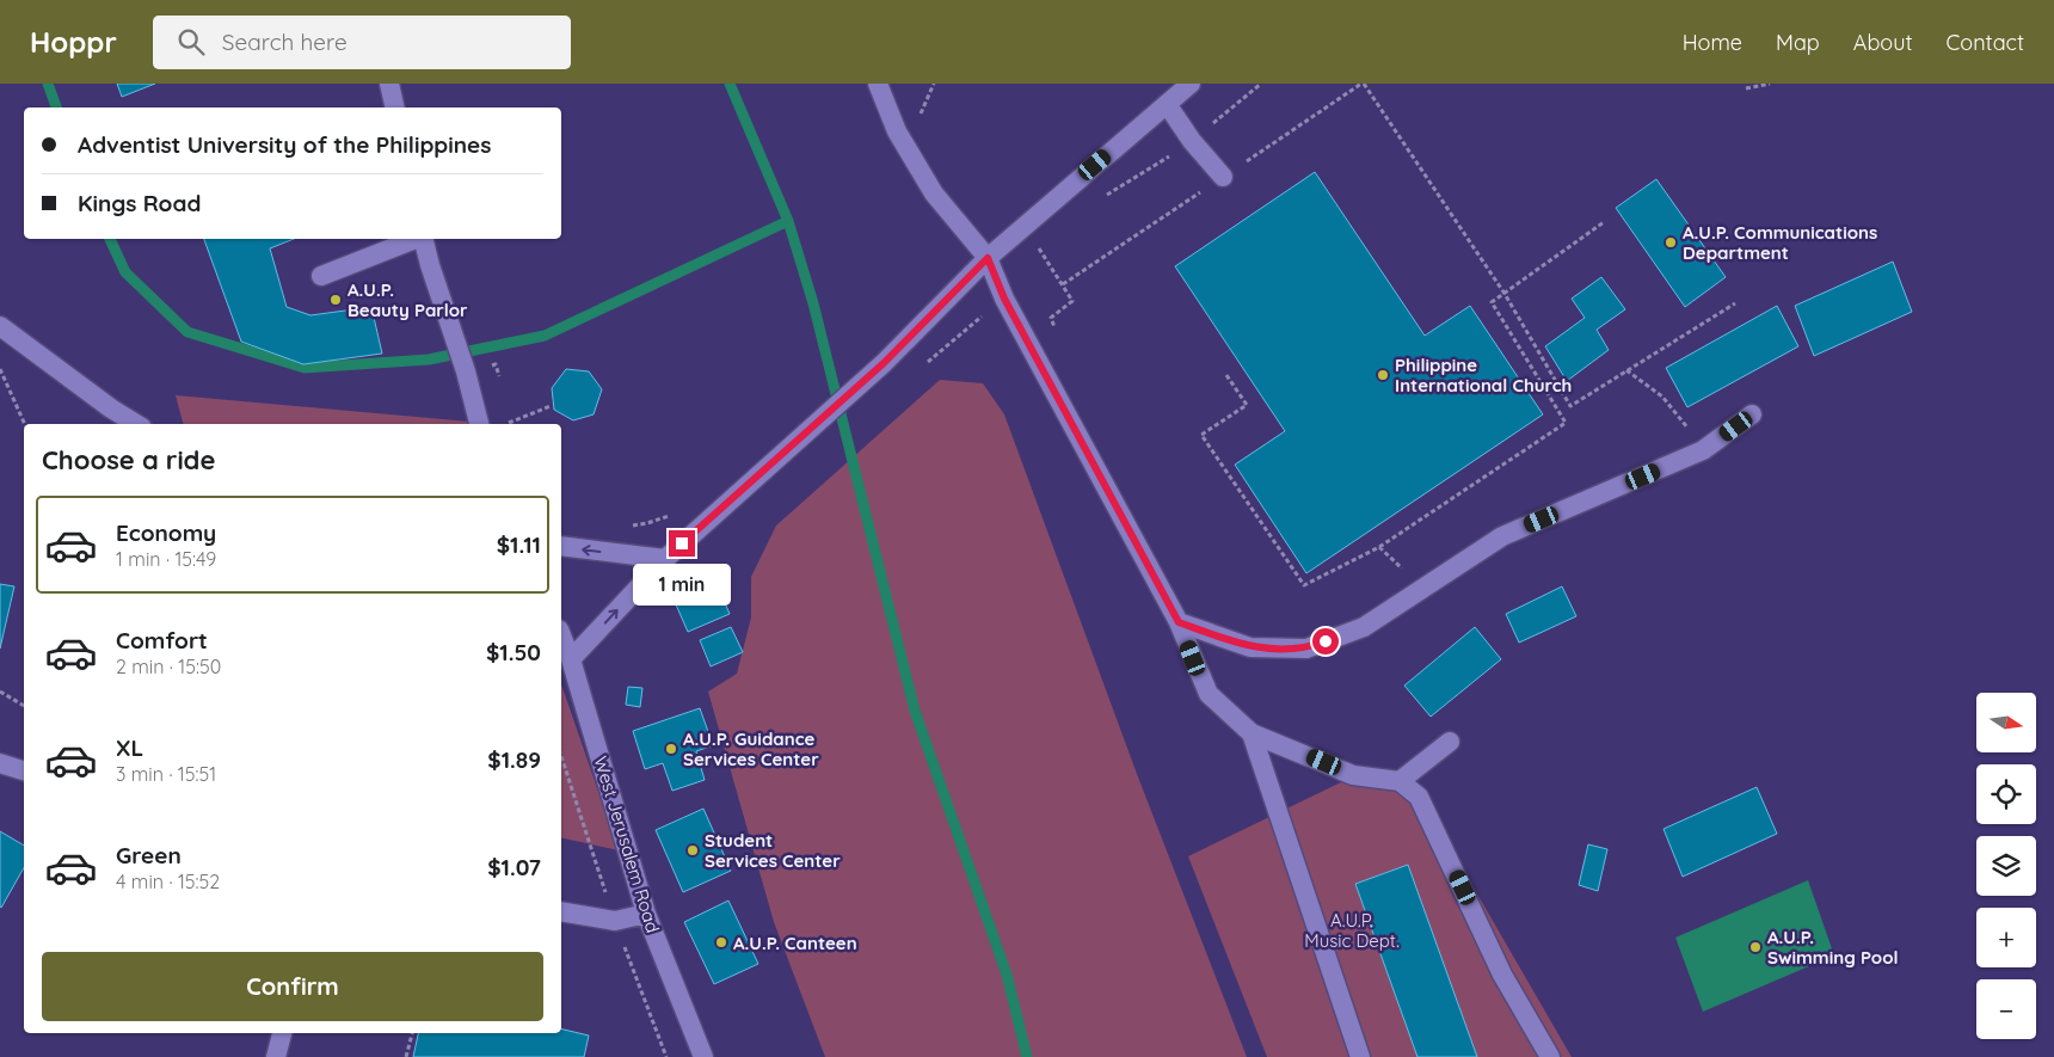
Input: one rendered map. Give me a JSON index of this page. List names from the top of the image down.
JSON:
{
  "streets": {
    "lane": ["West Jerusalem Road"]
  },
  "parks": ["A.U.P. Music Dept."],
  "places": [
    "A.U.P. Communications Department",
    "A.U.P. Beauty Parlor",
    "Philippine International Church",
    "A.U.P. Guidance Services Center",
    "Student Services Center",
    "A.U.P. Canteen",
    "A.U.P. Swimming Pool"
  ],
  "north": "right",
  "page": {
    "header": "Hoppr",
    "search": "Search here",
    "nav": [
      "Home",
      "Map",
      "About",
      "Contact"
    ],
    "banner": ["Adventist University of the Philippines", "Kings Road"],
    "heading": "Choose a ride",
    "list": [
      {
        "name": "Economy",
        "note": "1 min · 15:49",
        "value": "$1.11"
      },
      {
        "name": "Comfort",
        "note": "2 min · 15:50",
        "value": "$1.50"
      },
      {
        "name": "XL",
        "note": "3 min · 15:51",
        "value": "$1.89"
      },
      {
        "name": "Green",
        "note": "4 min · 15:52",
        "value": "$1.07"
      }
    ],
    "bubble": "1 min",
    "map_buttons": ["+", "−"],
    "buttons": "Confirm"
  }
}
